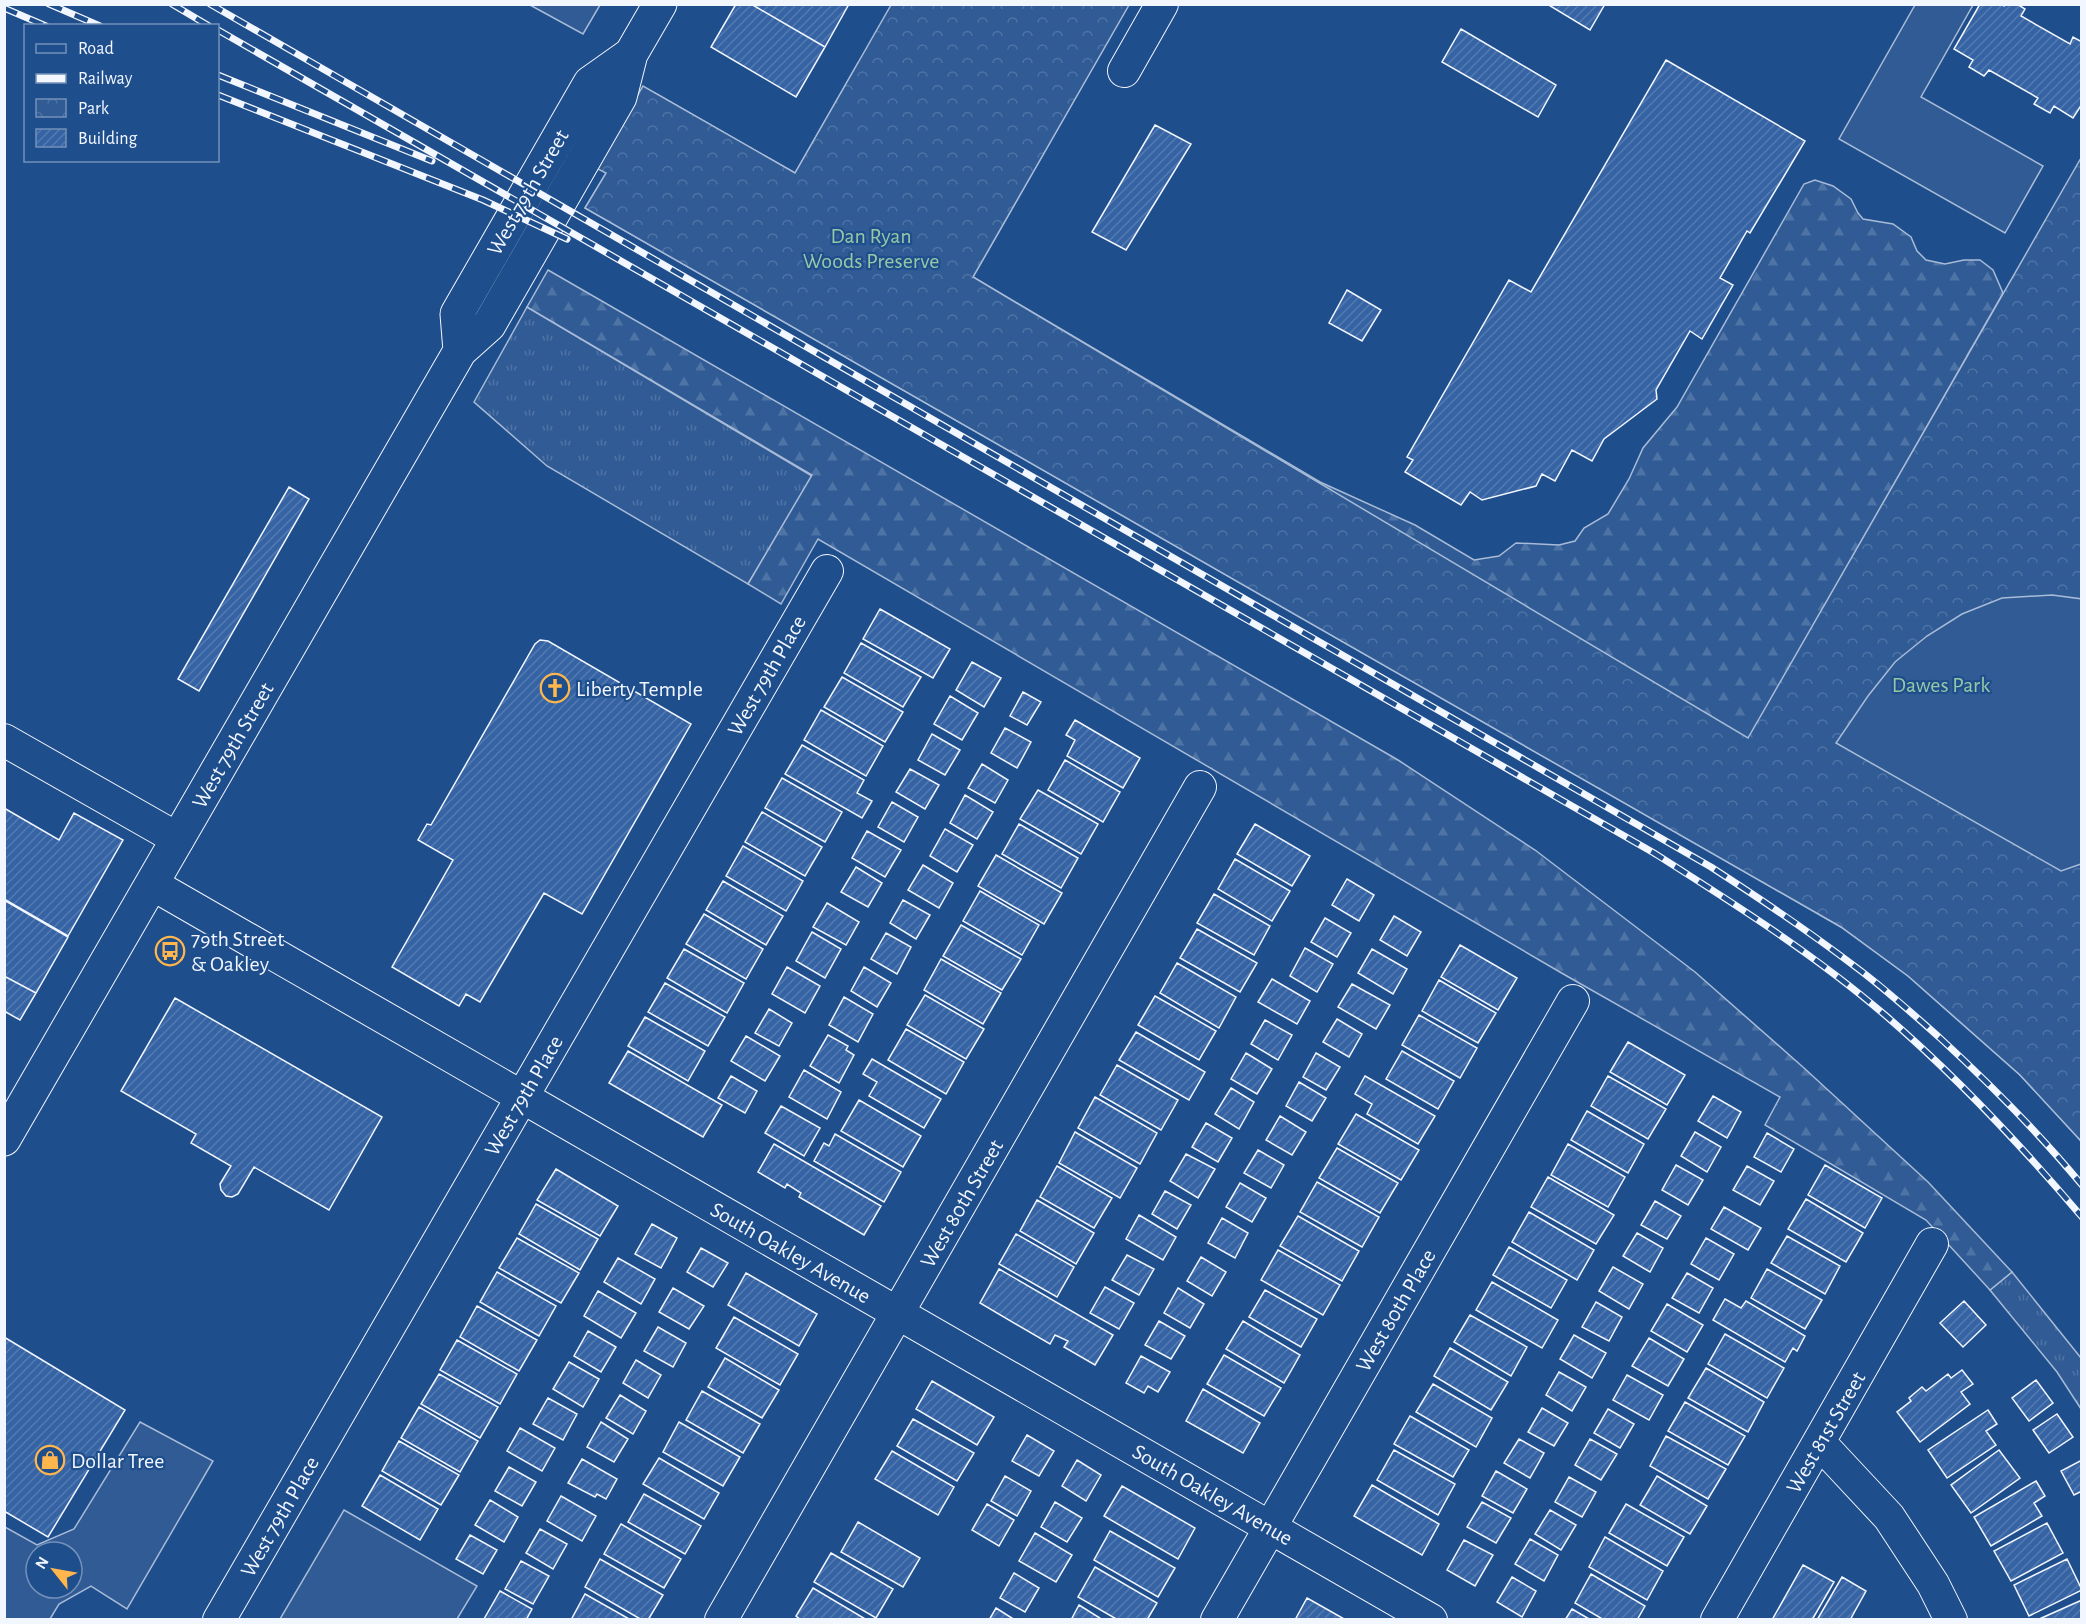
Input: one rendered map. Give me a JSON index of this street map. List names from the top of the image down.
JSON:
{
  "streets": {
    "main road": ["West 79th Street"],
    "street": [
      "West 79th Place",
      "West 80th Street",
      "South Oakley Avenue",
      "West 80th Place",
      "West 81st Street"
    ]
  },
  "crossings": [
    ["West 79th Street", "South Oakley Avenue"],
    ["West 79th Place", "South Oakley Avenue"],
    ["West 80th Street", "South Oakley Avenue"],
    ["South Oakley Avenue", "West 80th Place"]
  ],
  "parks": ["Dan Ryan Woods Preserve", "Dawes Park"],
  "places": {
    "church": ["Liberty Temple"],
    "bus stop": ["79th Street & Oakley"],
    "shop": ["Dollar Tree"]
  },
  "legend": [
    "Road",
    "Railway",
    "Park",
    "Building"
  ],
  "north": "top left"
}
